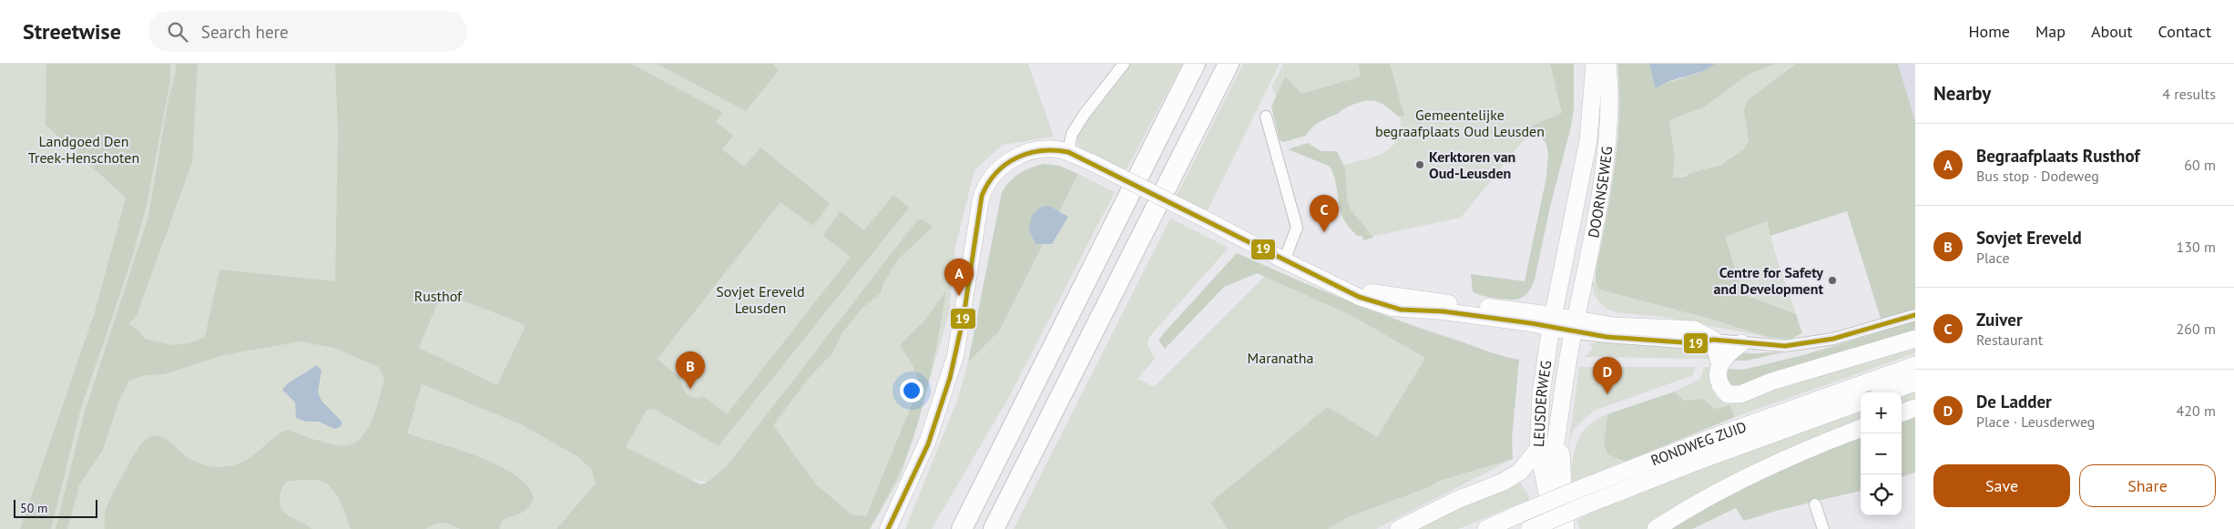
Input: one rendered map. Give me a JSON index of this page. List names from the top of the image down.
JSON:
{
  "streets": {
    "main road": ["DOORNSEWEG", "LEUSDERWEG", "RONDWEG ZUID"]
  },
  "crossings": [
    ["DOORNSEWEG", "LEUSDERWEG"]
  ],
  "parks": [
    "Gemeentelijke begraafplaats Oud Leusden",
    "Landgoed Den Treek-Henschoten",
    "Sovjet Ereveld Leusden",
    "Rusthof",
    "Maranatha"
  ],
  "places": ["Kerktoren van Oud-Leusden", "Centre for Safety and Development"],
  "lines": ["transit line 19"],
  "scale_bar": "50 m",
  "page": {
    "header": "Streetwise",
    "search": "Search here",
    "nav": [
      "Home",
      "Map",
      "About",
      "Contact"
    ],
    "heading": ["Nearby", "4 results"],
    "list": [
      {
        "mark": "A",
        "name": "Begraafplaats Rusthof",
        "note": "Bus stop · Dodeweg",
        "value": "60 m"
      },
      {
        "mark": "B",
        "name": "Sovjet Ereveld",
        "note": "Place",
        "value": "130 m"
      },
      {
        "mark": "C",
        "name": "Zuiver",
        "note": "Restaurant",
        "value": "260 m"
      },
      {
        "mark": "D",
        "name": "De Ladder",
        "note": "Place · Leusderweg",
        "value": "420 m"
      }
    ],
    "pins": [
      "C",
      "A",
      "B",
      "D"
    ],
    "map_buttons": ["+", "−"],
    "buttons": ["Save", "Share"],
    "scale": "50 m"
  }
}
